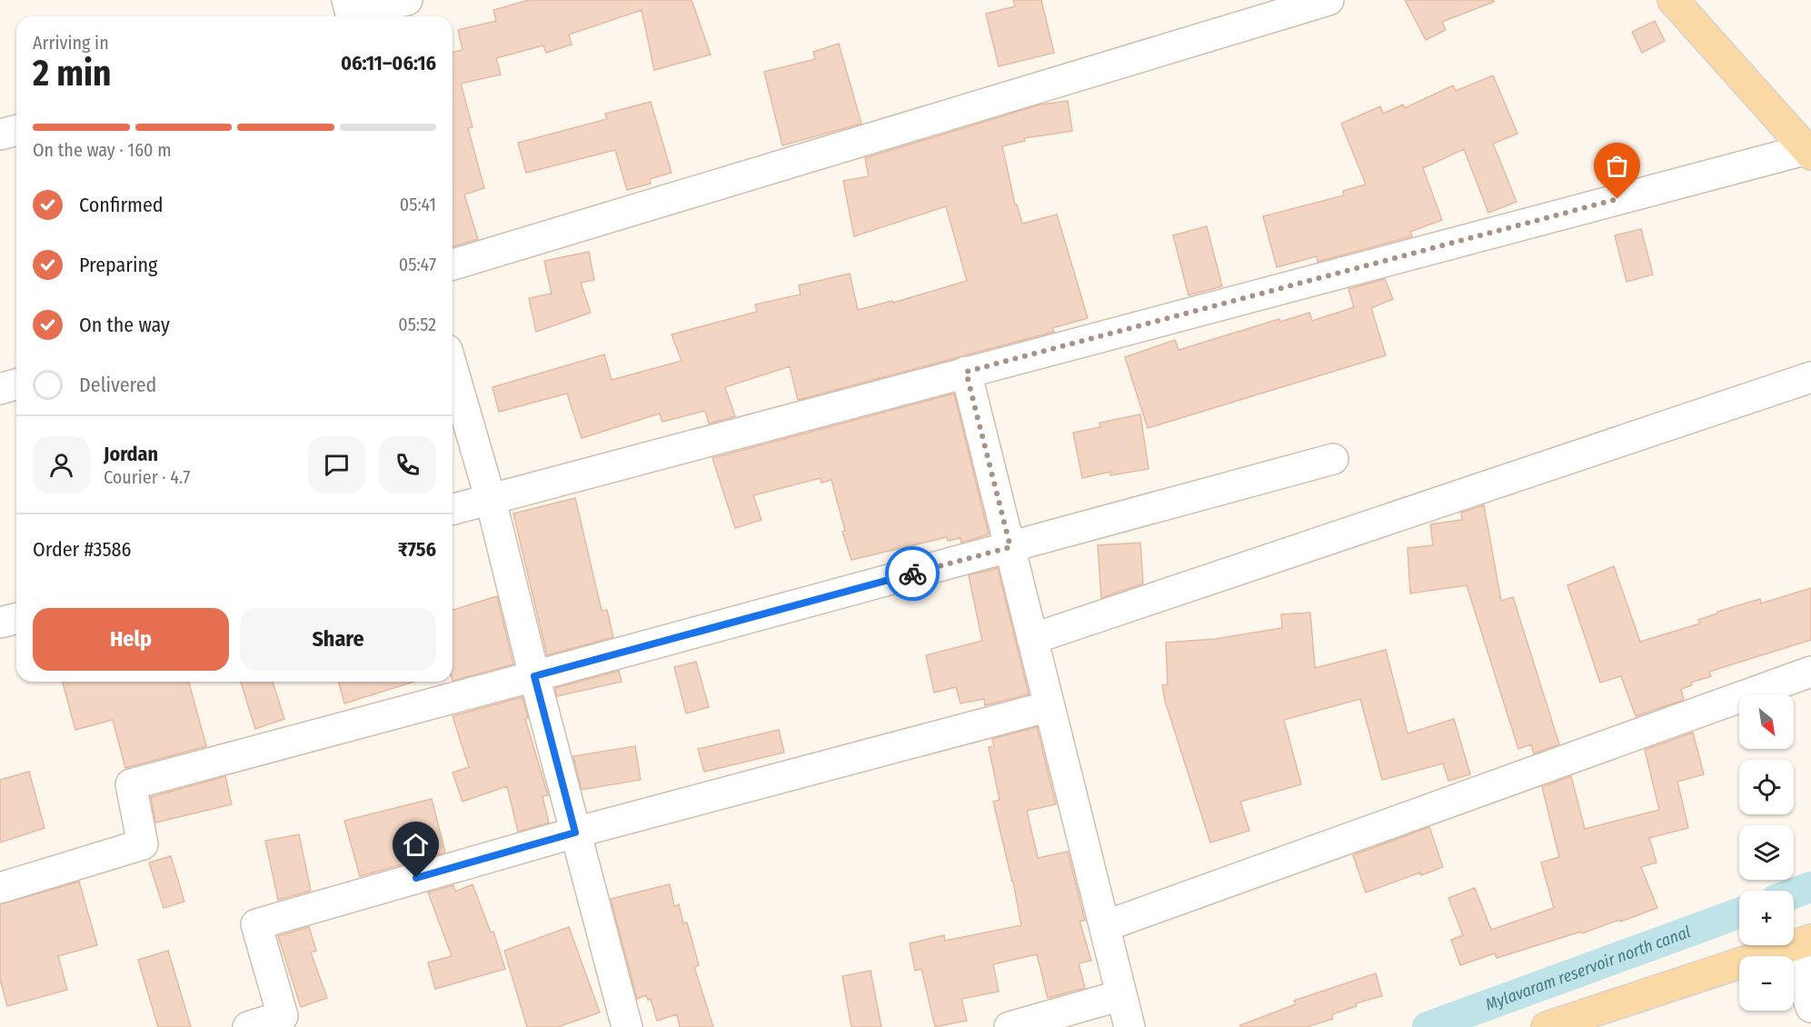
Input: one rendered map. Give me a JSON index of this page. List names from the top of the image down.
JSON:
{
  "water": ["Mylavaram reservoir north canal"],
  "north": "bottom right",
  "page": {
    "heading": ["2 min", "Arriving in", "06:11–06:16"],
    "panel": [
      "Jordan",
      "Courier · 4.7",
      "Order #3586",
      "₹756"
    ],
    "bar": "On the way · 160 m",
    "list": [
      ["Confirmed", "05:41"],
      ["Preparing", "05:47"],
      ["On the way", "05:52"],
      "Delivered"
    ],
    "buttons": ["Help", "Share"],
    "map_buttons": ["+", "−"]
  }
}
